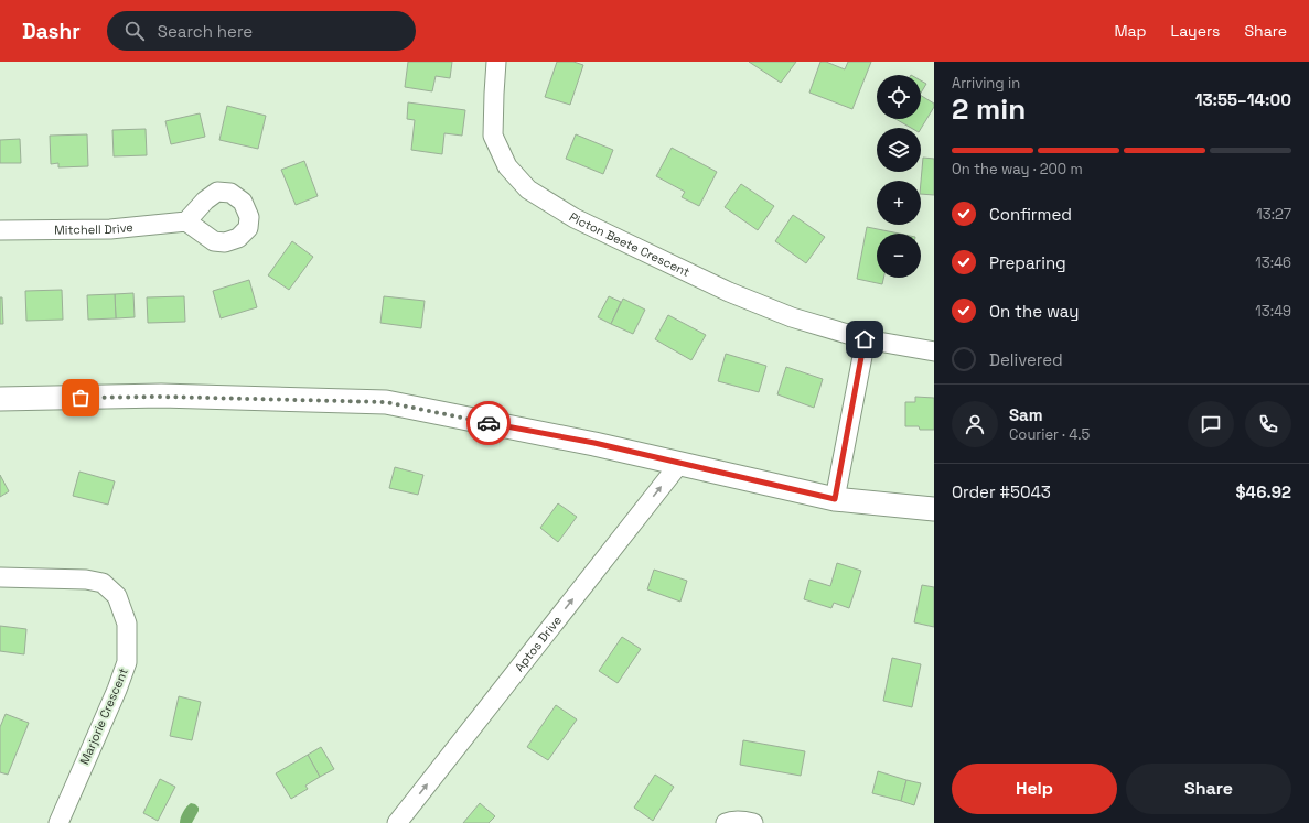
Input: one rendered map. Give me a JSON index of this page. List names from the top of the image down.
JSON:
{
  "streets": {
    "street": [
      "Mitchell Drive",
      "Picton Beete Crescent",
      "Aptos Drive",
      "Marjorie Crescent"
    ]
  },
  "one_way": ["Aptos Drive"],
  "page": {
    "header": "Dashr",
    "search": "Search here",
    "nav": ["Map", "Layers", "Share"],
    "heading": ["2 min", "Arriving in", "13:55–14:00"],
    "panel": [
      "Sam",
      "Courier · 4.5",
      "Order #5043",
      "$46.92"
    ],
    "map_buttons": ["+", "−"],
    "bar": "On the way · 200 m",
    "list": [
      ["Confirmed", "13:27"],
      ["Preparing", "13:46"],
      ["On the way", "13:49"],
      "Delivered"
    ],
    "buttons": ["Help", "Share"]
  }
}
